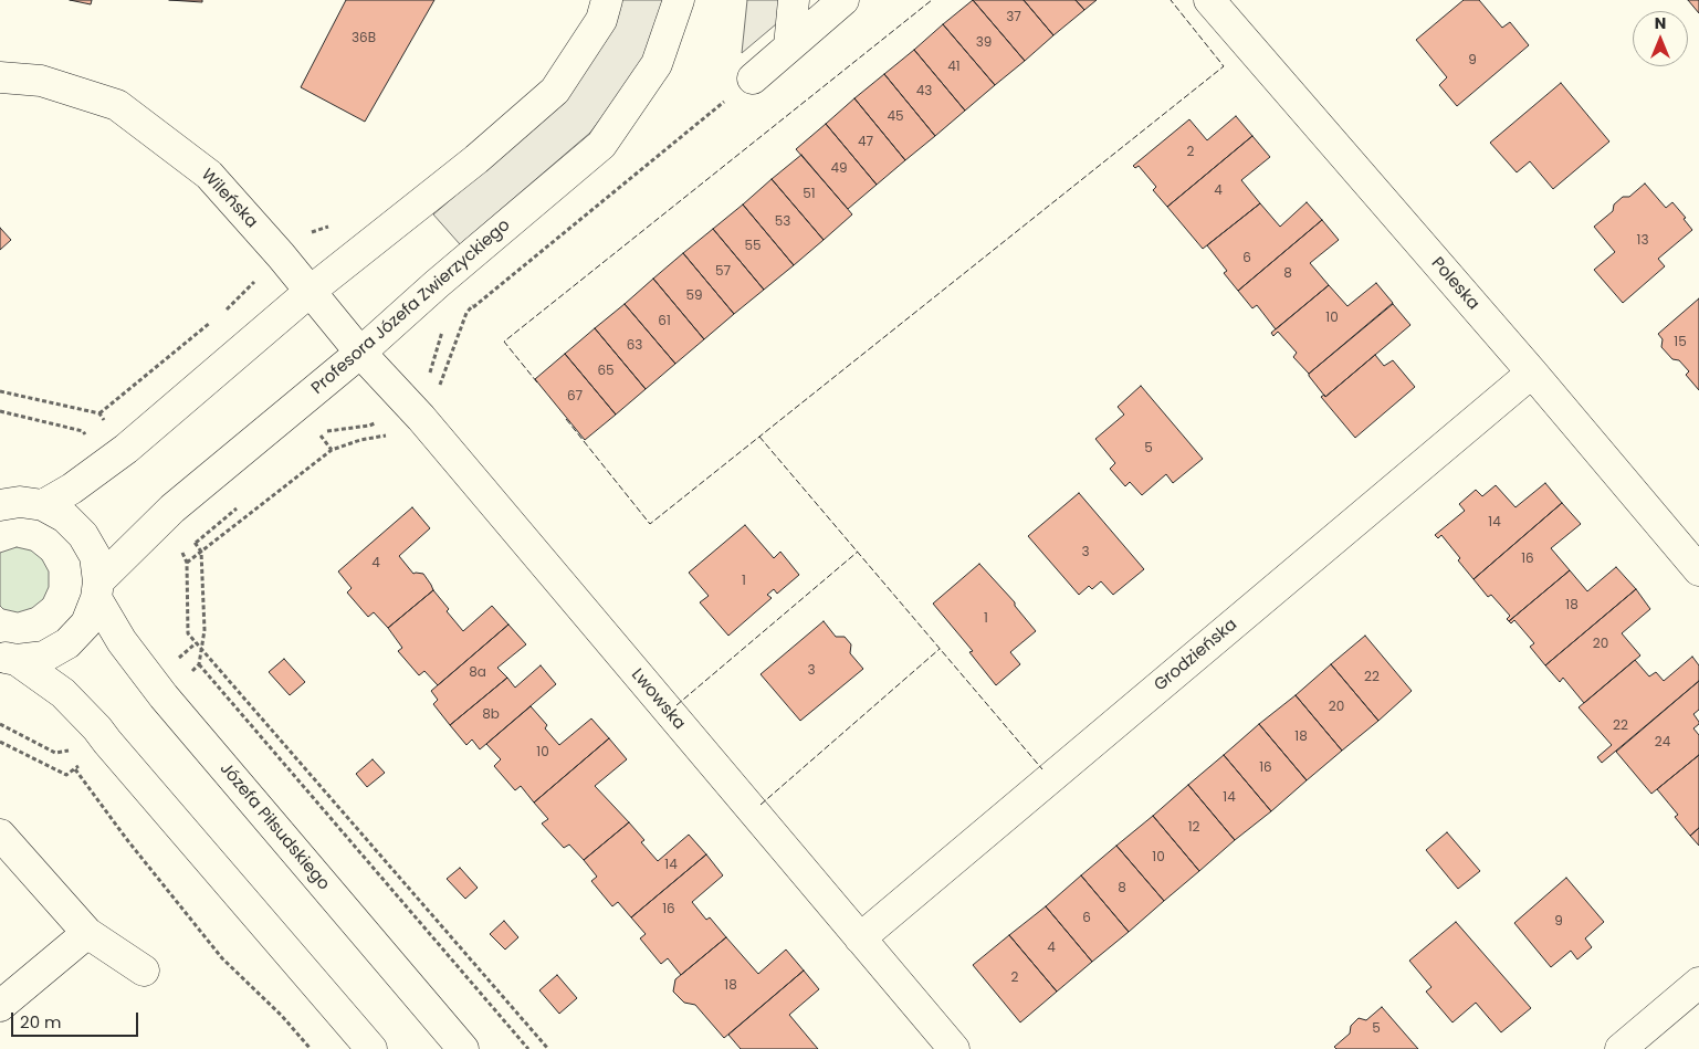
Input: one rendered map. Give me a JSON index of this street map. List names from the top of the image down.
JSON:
{
  "streets": {
    "street": [
      "Wileńska",
      "Poleska",
      "Profesora Józefa Zwierzyckiego",
      "Grodzieńska",
      "Lwowska",
      "Józefa Piłsudskiego"
    ]
  },
  "crossings": [
    ["Wileńska", "Profesora Józefa Zwierzyckiego"],
    ["Wileńska", "Lwowska"],
    ["Poleska", "Grodzieńska"],
    ["Profesora Józefa Zwierzyckiego", "Lwowska"],
    ["Profesora Józefa Zwierzyckiego", "Józefa Piłsudskiego"],
    ["Grodzieńska", "Lwowska"]
  ],
  "house_numbers": [
    "37",
    "36B",
    "39",
    "9",
    "41",
    "43",
    "45",
    "47",
    "2",
    "49",
    "4",
    "51",
    "53",
    "13",
    "55",
    "6",
    "57",
    "8",
    "59",
    "10",
    "61",
    "15",
    "63",
    "65",
    "67",
    "5",
    "14",
    "3",
    "16",
    "4",
    "1",
    "18",
    "1",
    "20",
    "3",
    "8a",
    "22",
    "20",
    "8b",
    "22",
    "18",
    "24",
    "10",
    "16",
    "14",
    "12",
    "10",
    "14",
    "8",
    "16",
    "6",
    "9",
    "4",
    "2",
    "18",
    "5"
  ],
  "scale_bar": "20 m",
  "north": "top"
}
